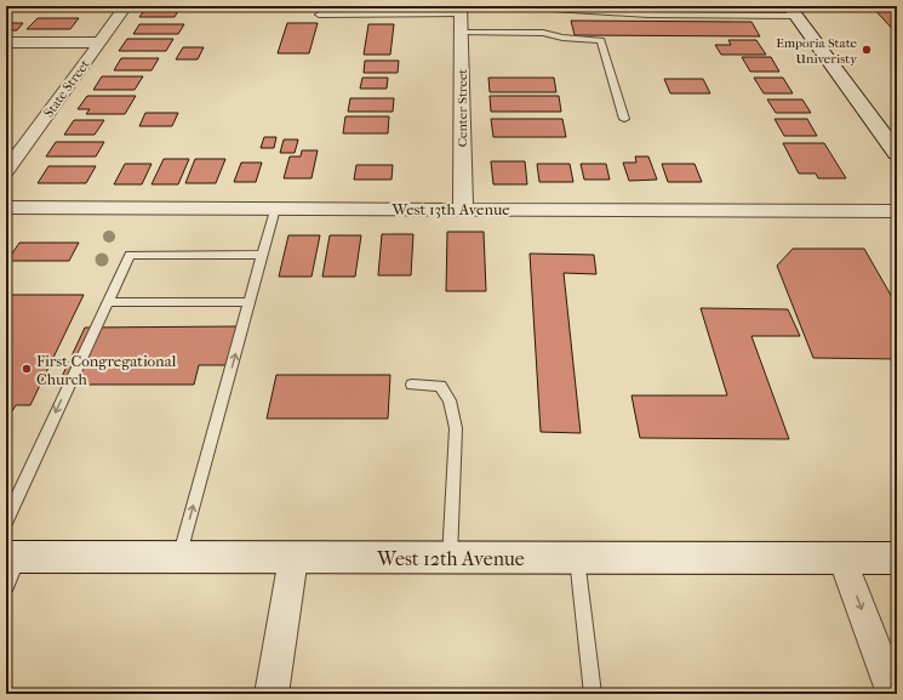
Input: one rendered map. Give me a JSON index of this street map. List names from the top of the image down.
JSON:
{
  "streets": {
    "main road": ["West 12th Avenue"],
    "street": ["State Street", "Center Street", "West 13th Avenue"]
  },
  "crossings": [
    ["Center Street", "West 13th Avenue"]
  ],
  "places": ["Emporia State Univeristy", "First Congregational Church"]
}
